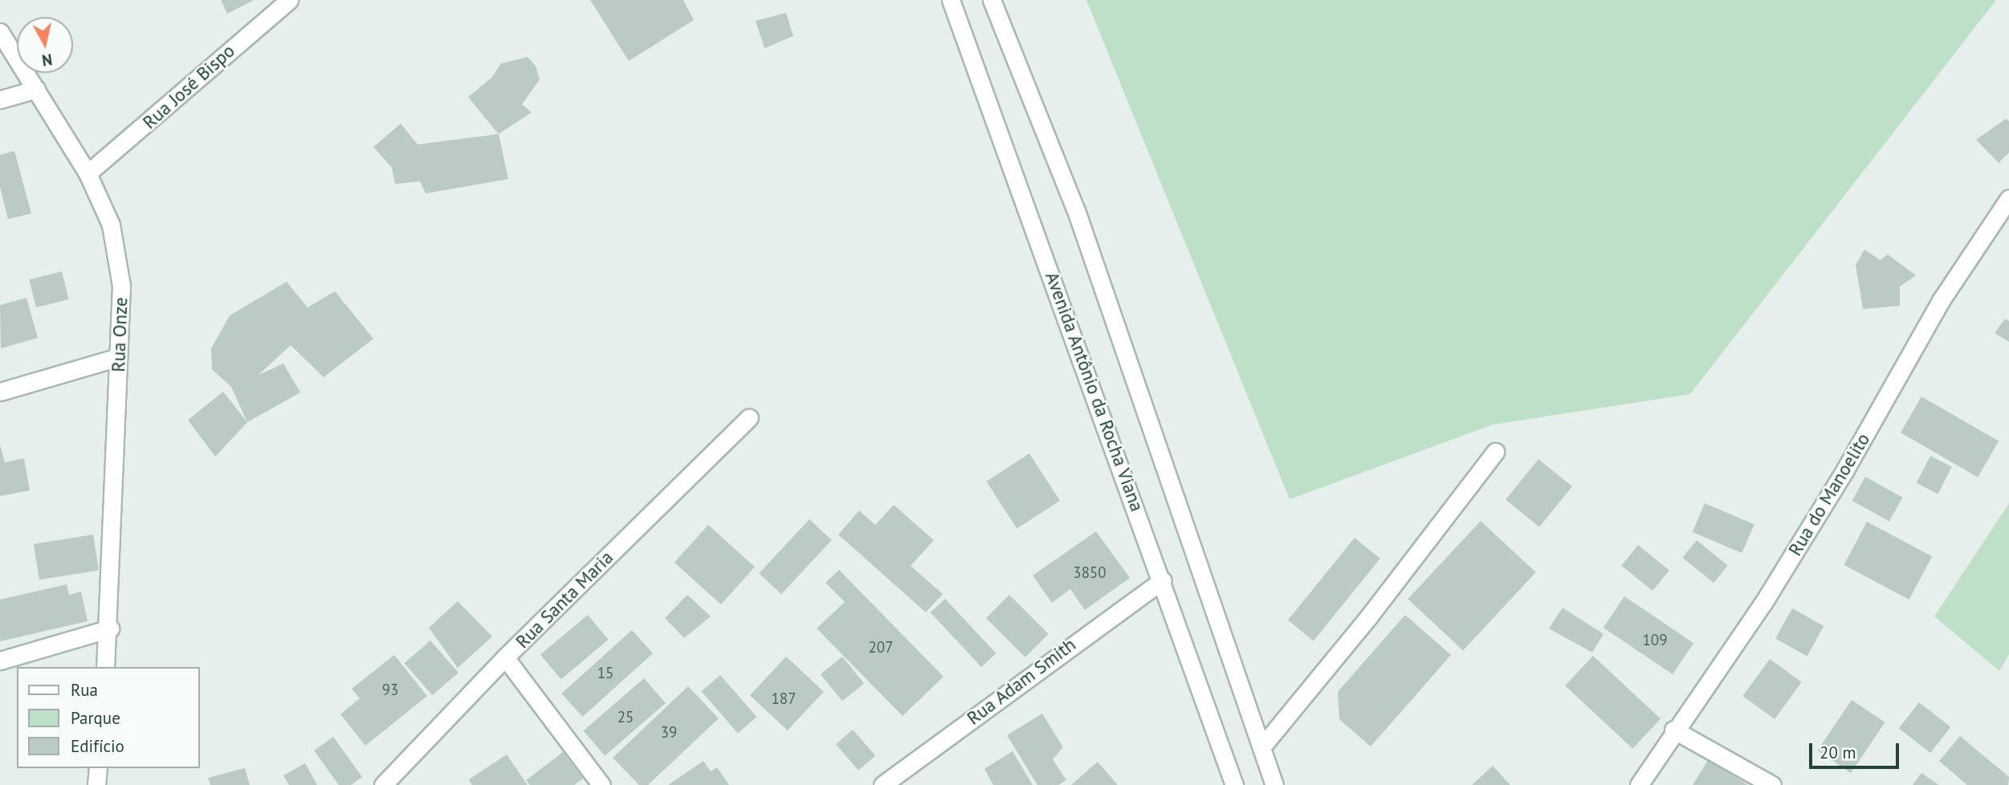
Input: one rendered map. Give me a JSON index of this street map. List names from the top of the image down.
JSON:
{
  "streets": {
    "street": [
      "Rua José Bispo",
      "Rua Onze",
      "Avenida Antônio da Rocha Viana",
      "Rua do Manoelito",
      "Rua Santa Maria",
      "Rua Adam Smith"
    ]
  },
  "crossings": [
    ["Rua José Bispo", "Rua Onze"],
    ["Avenida Antônio da Rocha Viana", "Rua Adam Smith"]
  ],
  "house_numbers": [
    "3850",
    "109",
    "207",
    "15",
    "93",
    "187",
    "25",
    "39"
  ],
  "legend": ["Rua", "Parque", "Edifício"],
  "scale_bar": "20 m",
  "north": "bottom"
}
